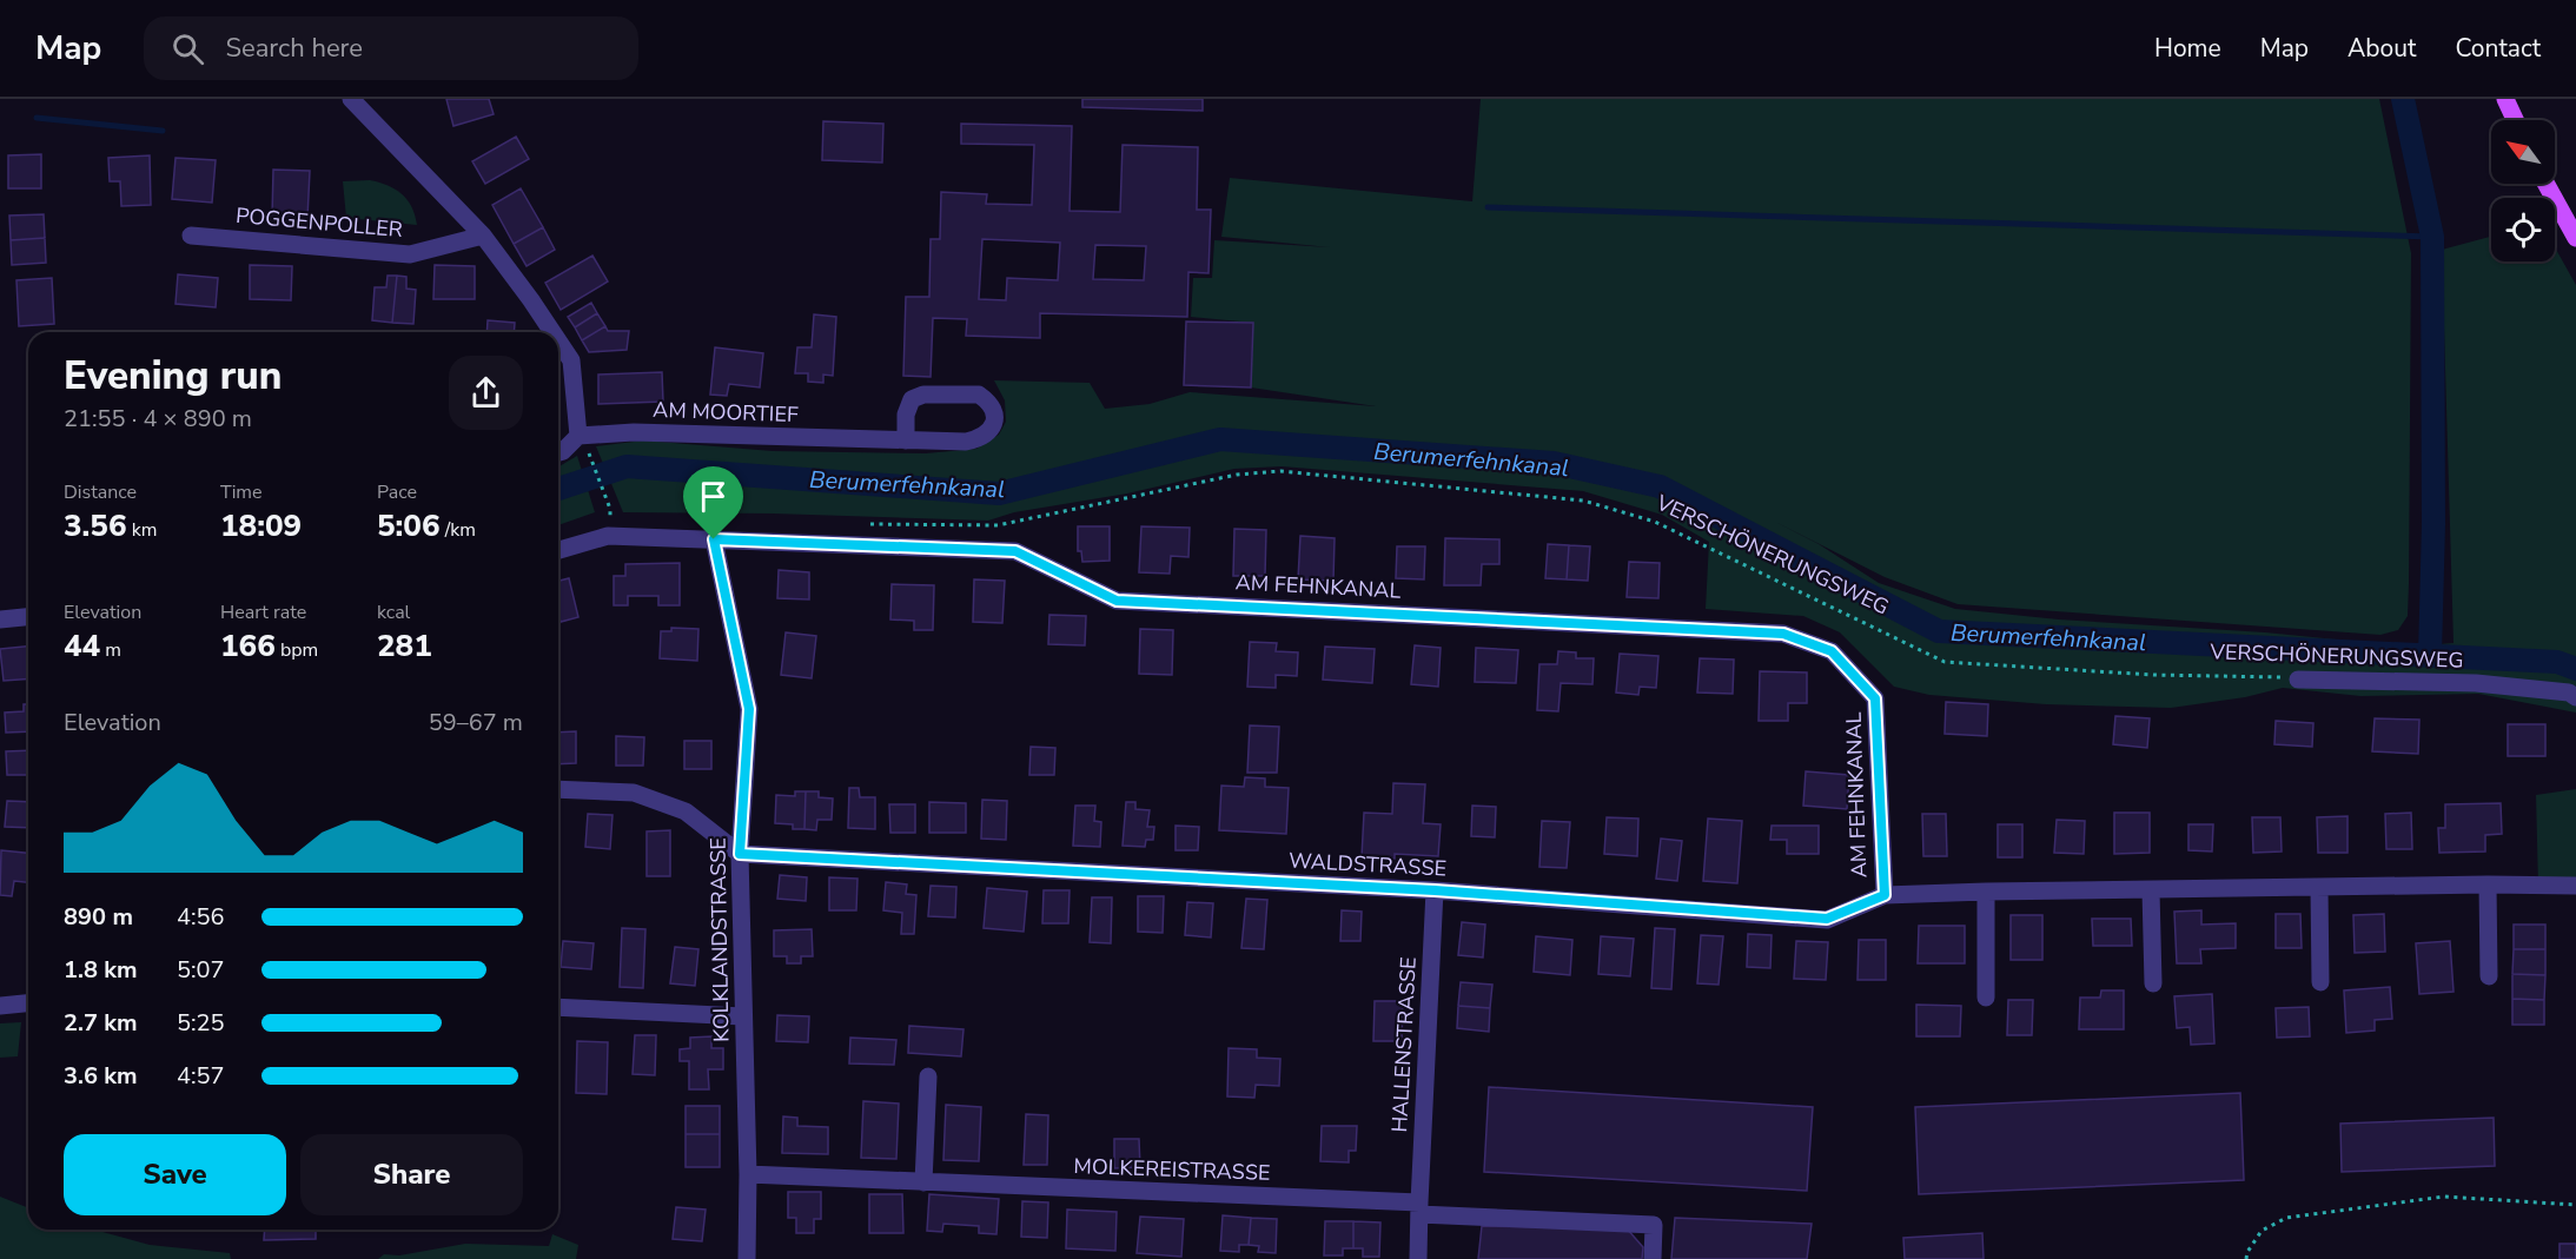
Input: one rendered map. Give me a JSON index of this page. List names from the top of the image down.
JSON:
{
  "streets": {
    "street": [
      "POGGENPOLLER",
      "AM MOORTIEF",
      "VERSCHÖNERUNGSWEG",
      "AM FEHNKANAL",
      "WALDSTRASSE",
      "KOLKLANDSTRASSE",
      "HALLENSTRASSE",
      "MOLKEREISTRASSE"
    ]
  },
  "crossings": [
    ["AM FEHNKANAL", "WALDSTRASSE"],
    ["AM FEHNKANAL", "KOLKLANDSTRASSE"],
    ["WALDSTRASSE", "KOLKLANDSTRASSE"],
    ["WALDSTRASSE", "HALLENSTRASSE"],
    ["KOLKLANDSTRASSE", "MOLKEREISTRASSE"],
    ["HALLENSTRASSE", "MOLKEREISTRASSE"]
  ],
  "water": ["Berumerfehnkanal"],
  "north": "top left",
  "page": {
    "header": "Map",
    "search": "Search here",
    "nav": [
      "Home",
      "Map",
      "About",
      "Contact"
    ],
    "heading": ["Evening run", "21:55 · 4 × 890 m"],
    "stats": [
      ["Distance", "3.56 km"],
      ["Time", "18:09"],
      ["Pace", "5:06 /km"],
      ["Elevation", "44 m"],
      ["Heart rate", "166 bpm"],
      ["kcal", "281"]
    ],
    "chart": ["Elevation", "59–67 m"],
    "list": [
      {
        "name": "890 m",
        "note": "4:56"
      },
      {
        "name": "1.8 km",
        "note": "5:07"
      },
      {
        "name": "2.7 km",
        "note": "5:25"
      },
      {
        "name": "3.6 km",
        "note": "4:57"
      }
    ],
    "buttons": ["Save", "Share"]
  }
}
